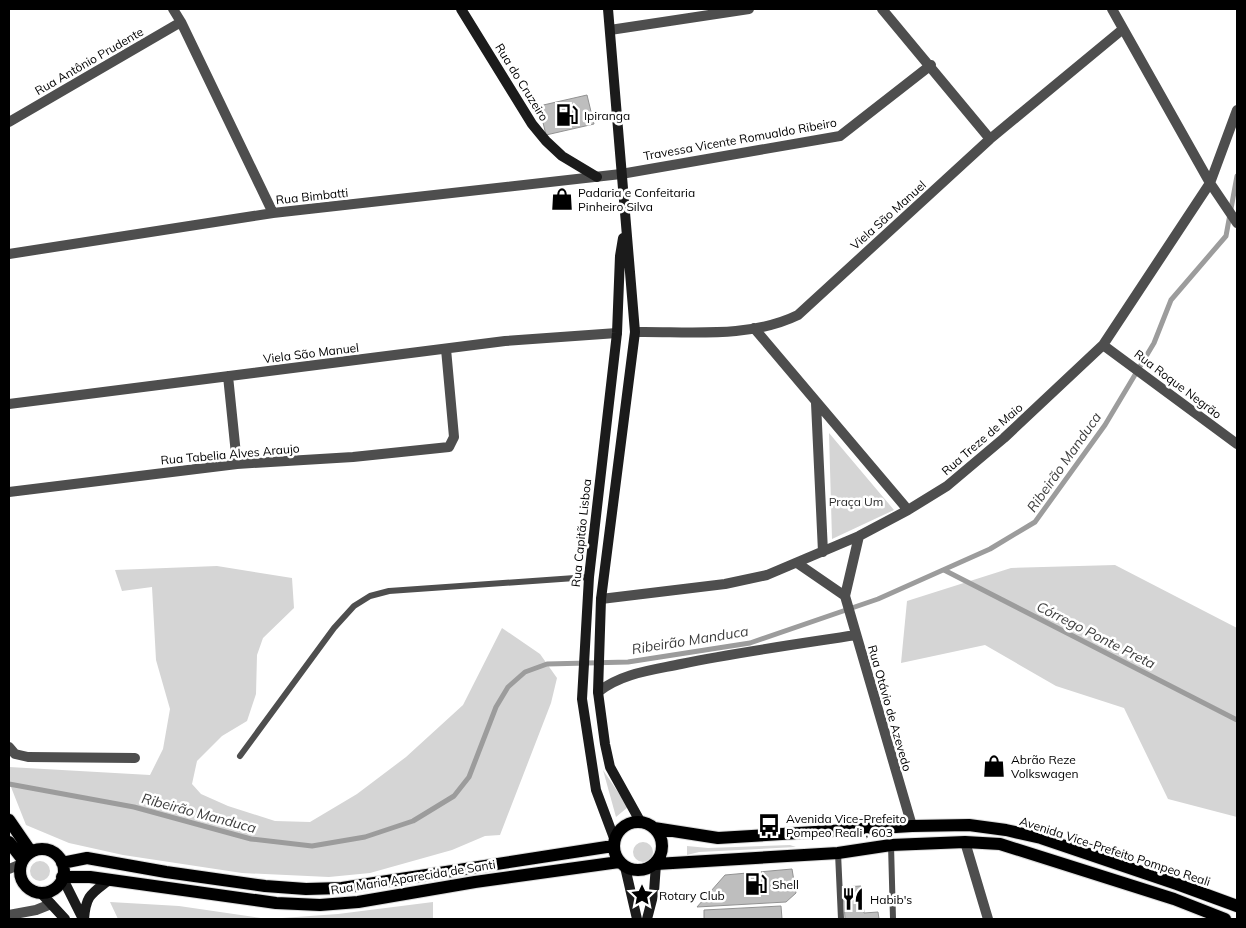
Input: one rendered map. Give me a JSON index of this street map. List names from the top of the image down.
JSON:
{
  "streets": {
    "main road": ["Avenida Vice-Prefeito Pompeo Reali", "Rua Maria Aparecida de Santi"],
    "street": [
      "Rua Antônio Prudente",
      "Rua do Cruzeiro",
      "Travessa Vicente Romualdo Ribeiro",
      "Rua Bimbatti",
      "Viela São Manuel",
      "Rua Roque Negrão",
      "Rua Treze de Maio",
      "Rua Tabelia Alves Araujo",
      "Rua Capitão Lisboa",
      "Rua Otávio de Azevedo"
    ]
  },
  "crossings": [
    ["Rua do Cruzeiro", "Rua Bimbatti"],
    ["Travessa Vicente Romualdo Ribeiro", "Rua Bimbatti"],
    ["Travessa Vicente Romualdo Ribeiro", "Rua Capitão Lisboa"],
    ["Rua Bimbatti", "Rua Capitão Lisboa"],
    ["Viela São Manuel", "Rua Tabelia Alves Araujo"],
    ["Viela São Manuel", "Rua Capitão Lisboa"],
    ["Rua Roque Negrão", "Rua Treze de Maio"],
    ["Rua Treze de Maio", "Rua Capitão Lisboa"],
    ["Rua Treze de Maio", "Rua Otávio de Azevedo"],
    ["Rua Capitão Lisboa", "Avenida Vice-Prefeito Pompeo Reali"],
    ["Rua Capitão Lisboa", "Rua Maria Aparecida de Santi"],
    ["Rua Otávio de Azevedo", "Avenida Vice-Prefeito Pompeo Reali"],
    ["Avenida Vice-Prefeito Pompeo Reali", "Rua Maria Aparecida de Santi"]
  ],
  "water": ["Ribeirão Manduca", "Córrego Ponte Preta"],
  "parks": ["Praça Um"],
  "places": {
    "fuel station": ["Ipiranga", "Shell"],
    "shop": ["Padaria e Confeitaria Pinheiro Silva", "Abrão Reze Volkswagen"],
    "bus stop": ["Avenida Vice-Prefeito Pompeo Reali , 603"],
    "place": ["Rotary Club"],
    "restaurant": ["Habib's"]
  }
}
